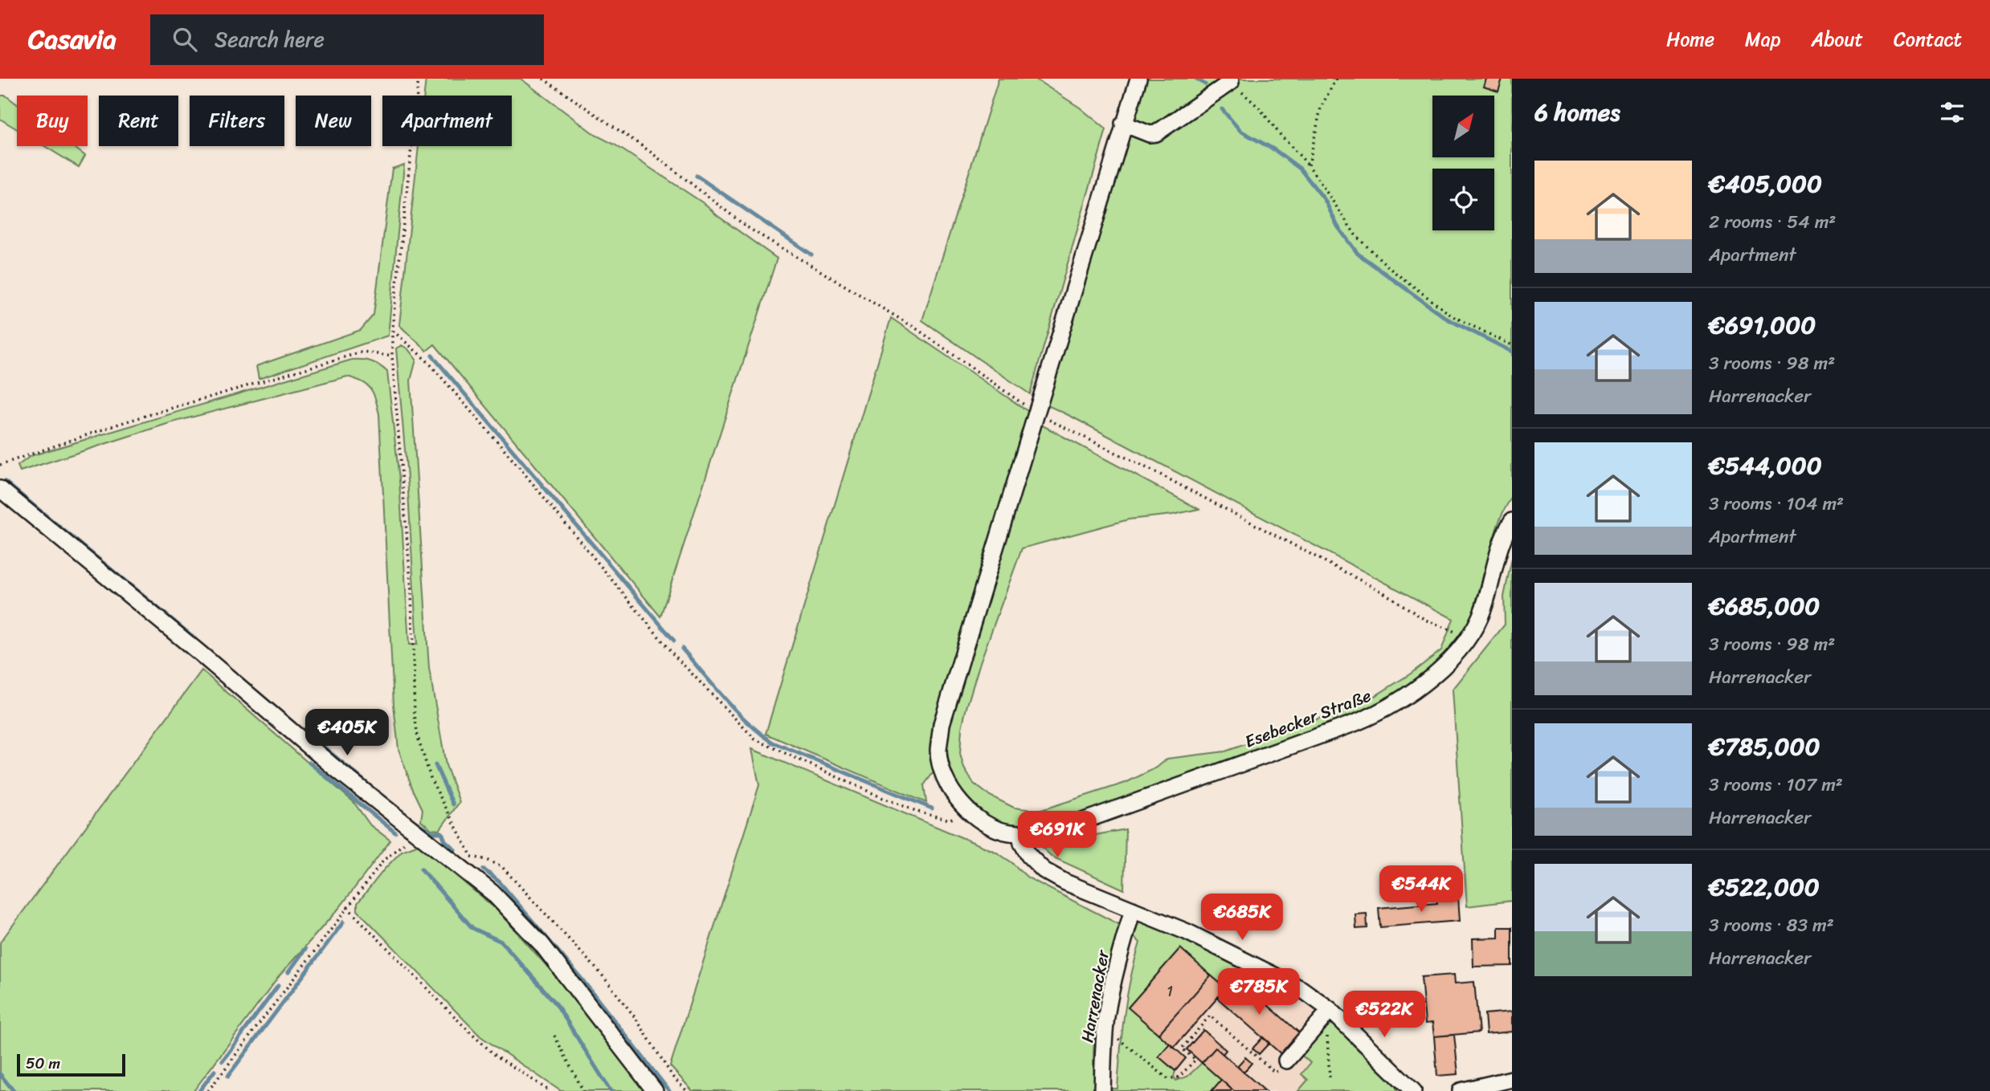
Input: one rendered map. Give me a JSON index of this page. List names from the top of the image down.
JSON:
{
  "streets": {
    "street": ["Esebecker Straße", "Harrenacker"]
  },
  "house_numbers": ["1"],
  "scale_bar": "50 m",
  "north": "top right",
  "page": {
    "header": "Casavia",
    "search": "Search here",
    "nav": [
      "Home",
      "Map",
      "About",
      "Contact"
    ],
    "heading": "6 homes",
    "chip": [
      "Buy",
      "Rent",
      "Filters",
      "New",
      "Apartment"
    ],
    "list": [
      {
        "name": "€405,000",
        "note": "2 rooms · 54 m² · Apartment"
      },
      {
        "name": "€691,000",
        "note": "3 rooms · 98 m² · Harrenacker"
      },
      {
        "name": "€544,000",
        "note": "3 rooms · 104 m² · Apartment"
      },
      {
        "name": "€685,000",
        "note": "3 rooms · 98 m² · Harrenacker"
      },
      {
        "name": "€785,000",
        "note": "3 rooms · 107 m² · Harrenacker"
      },
      {
        "name": "€522,000",
        "note": "3 rooms · 83 m² · Harrenacker"
      }
    ],
    "price": [
      "€405K",
      "€691K",
      "€544K",
      "€685K",
      "€785K",
      "€522K"
    ],
    "scale": "50 m"
  }
}
